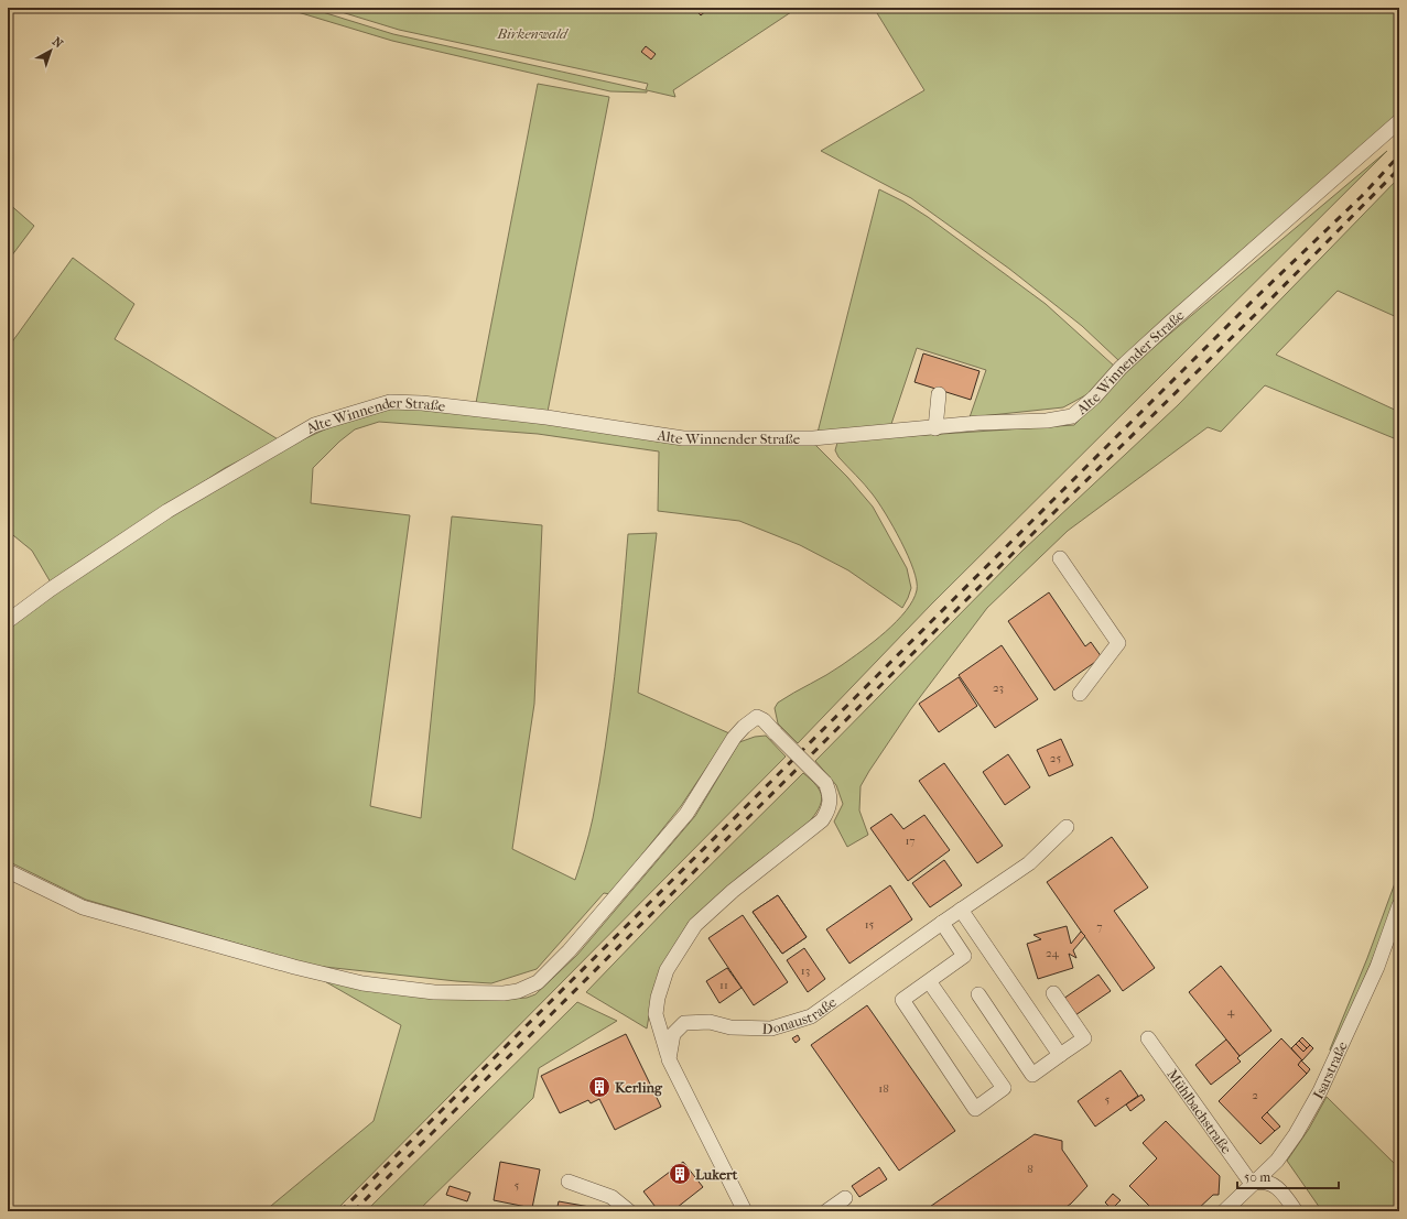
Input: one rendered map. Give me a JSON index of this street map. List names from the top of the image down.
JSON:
{
  "streets": {
    "street": [
      "Alte Winnender Straße",
      "Donaustraße",
      "Isarstraße",
      "Mühlbachstraße"
    ]
  },
  "crossings": [
    ["Isarstraße", "Mühlbachstraße"]
  ],
  "parks": ["Birkenwald"],
  "places": {
    "building": ["Kerling", "Lukert"]
  },
  "house_numbers": [
    "23",
    "25",
    "17",
    "15",
    "7",
    "24",
    "13",
    "11",
    "4",
    "18",
    "2",
    "5",
    "8",
    "5"
  ],
  "scale_bar": "50 m",
  "north": "top right"
}
